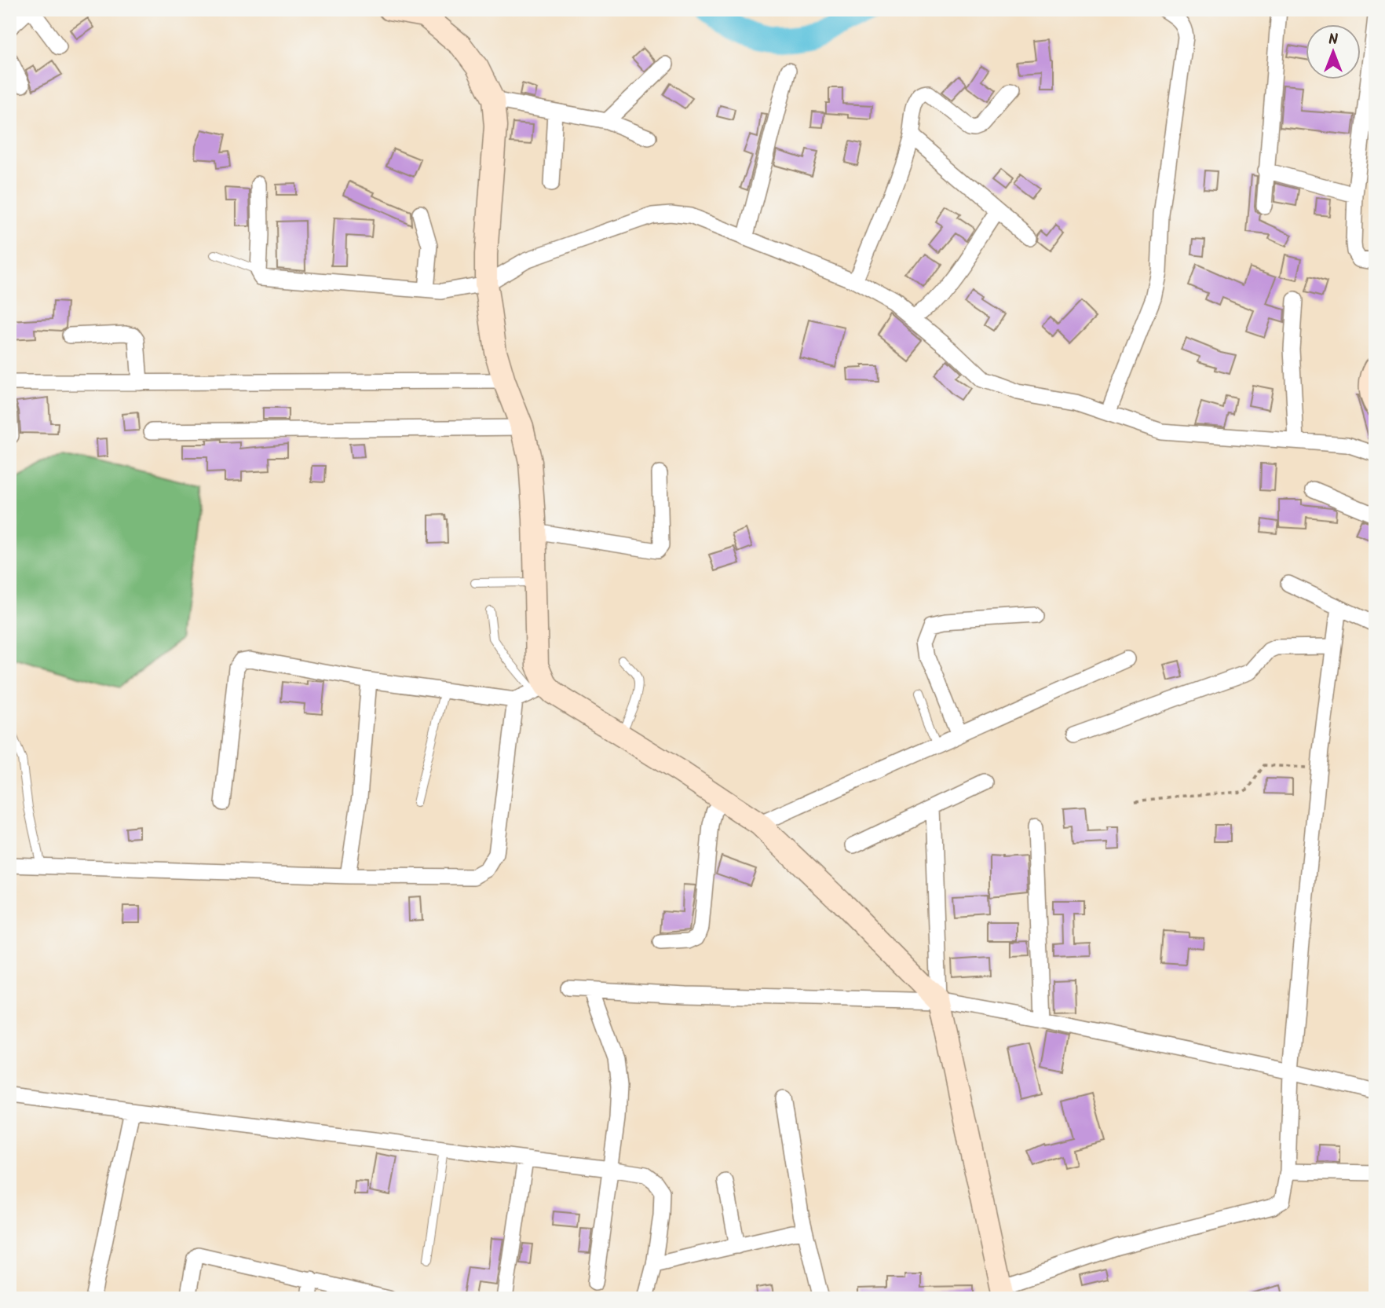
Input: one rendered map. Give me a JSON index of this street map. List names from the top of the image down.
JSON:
{
  "north": "top"
}
